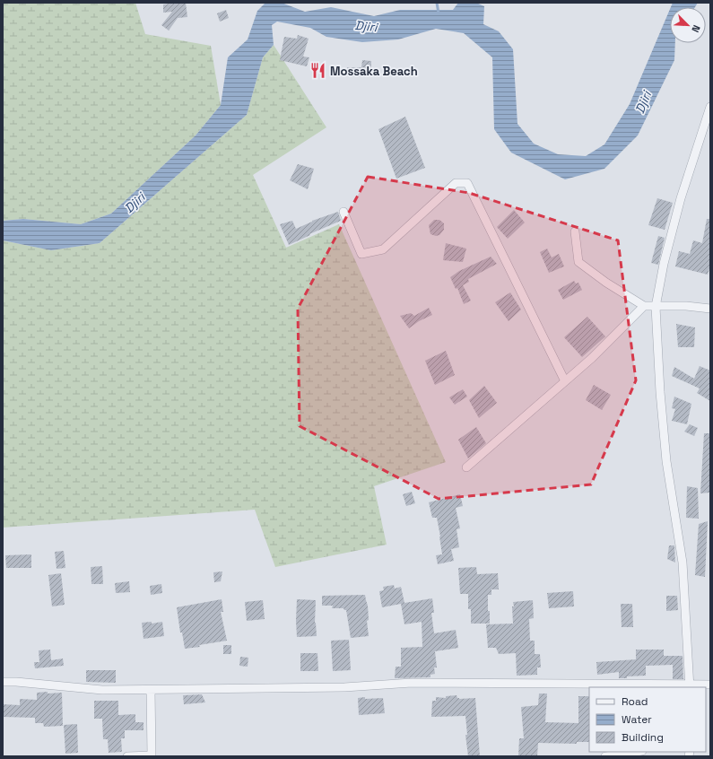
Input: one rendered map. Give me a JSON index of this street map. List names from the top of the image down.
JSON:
{
  "water": ["Djiri"],
  "places": {
    "restaurant": ["Mossaka Beach"]
  },
  "legend": ["Road", "Water", "Building"],
  "north": "bottom right"
}
